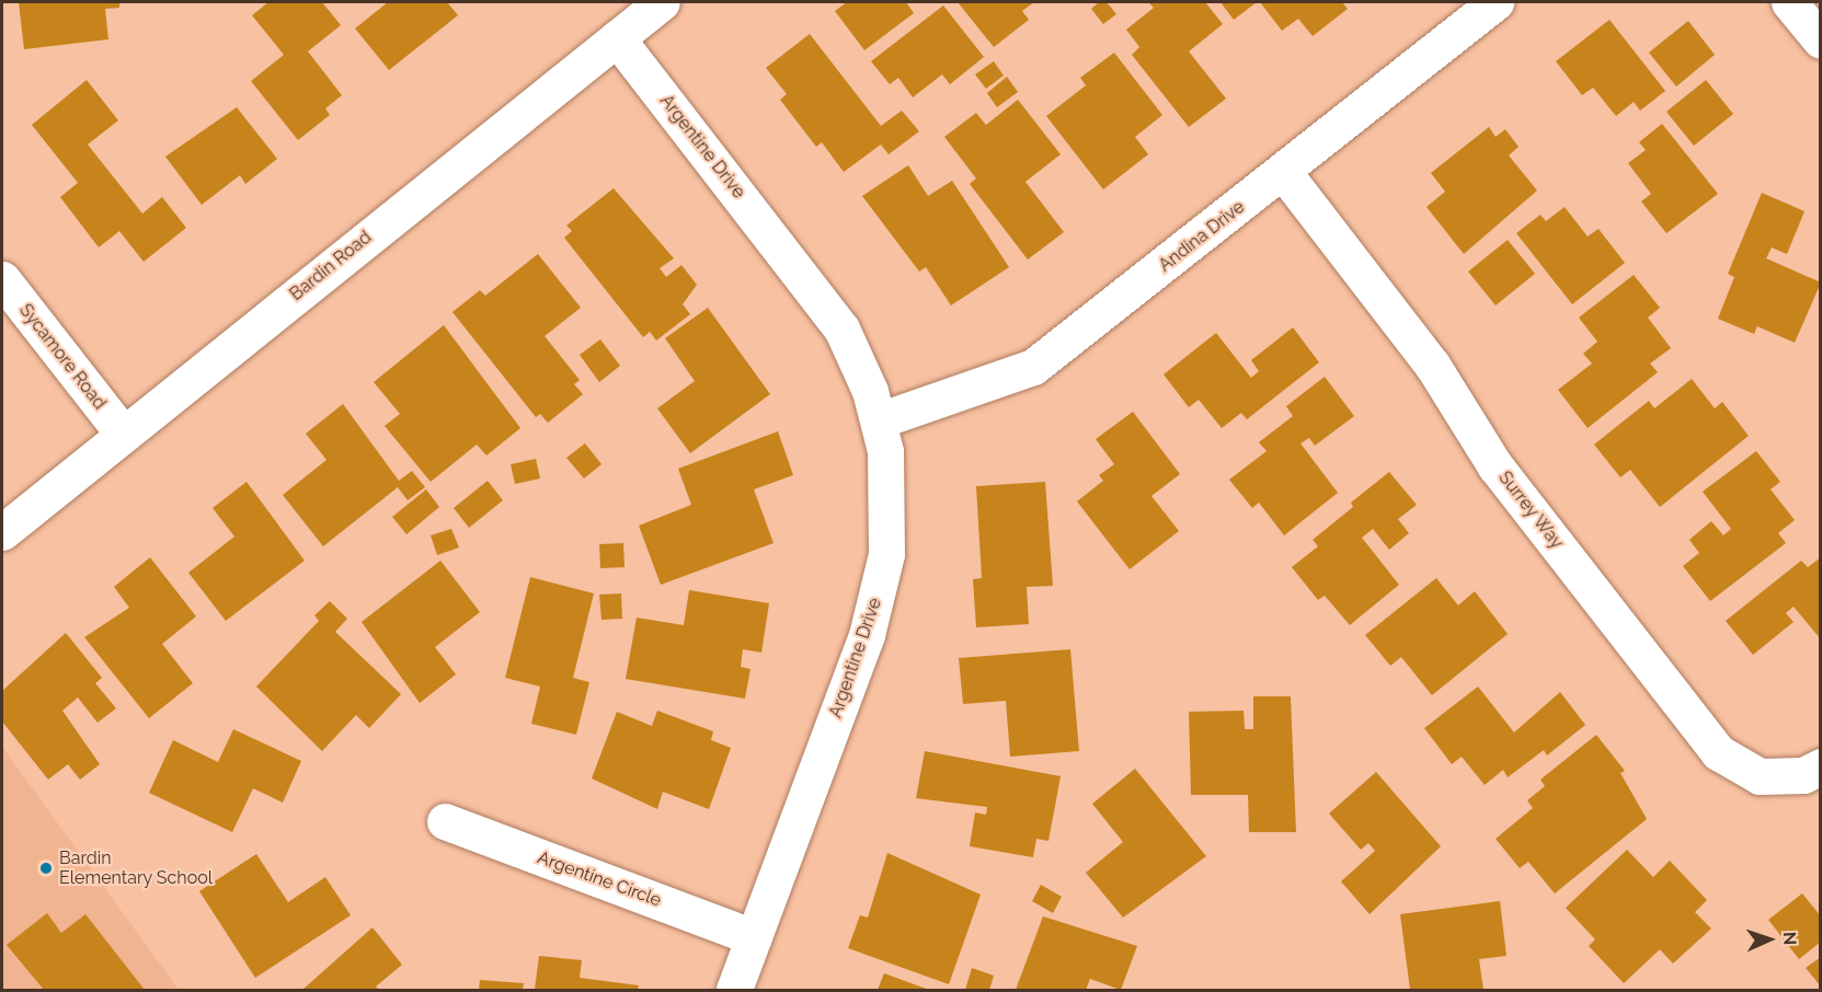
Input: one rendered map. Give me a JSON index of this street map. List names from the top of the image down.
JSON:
{
  "streets": {
    "street": [
      "Argentine Drive",
      "Andina Drive",
      "Bardin Road",
      "Sycamore Road",
      "Surrey Way",
      "Argentine Circle"
    ]
  },
  "crossings": [
    ["Argentine Drive", "Andina Drive"],
    ["Argentine Drive", "Bardin Road"],
    ["Argentine Drive", "Argentine Circle"],
    ["Andina Drive", "Surrey Way"],
    ["Bardin Road", "Sycamore Road"]
  ],
  "places": ["Bardin Elementary School"],
  "north": "right"
}
